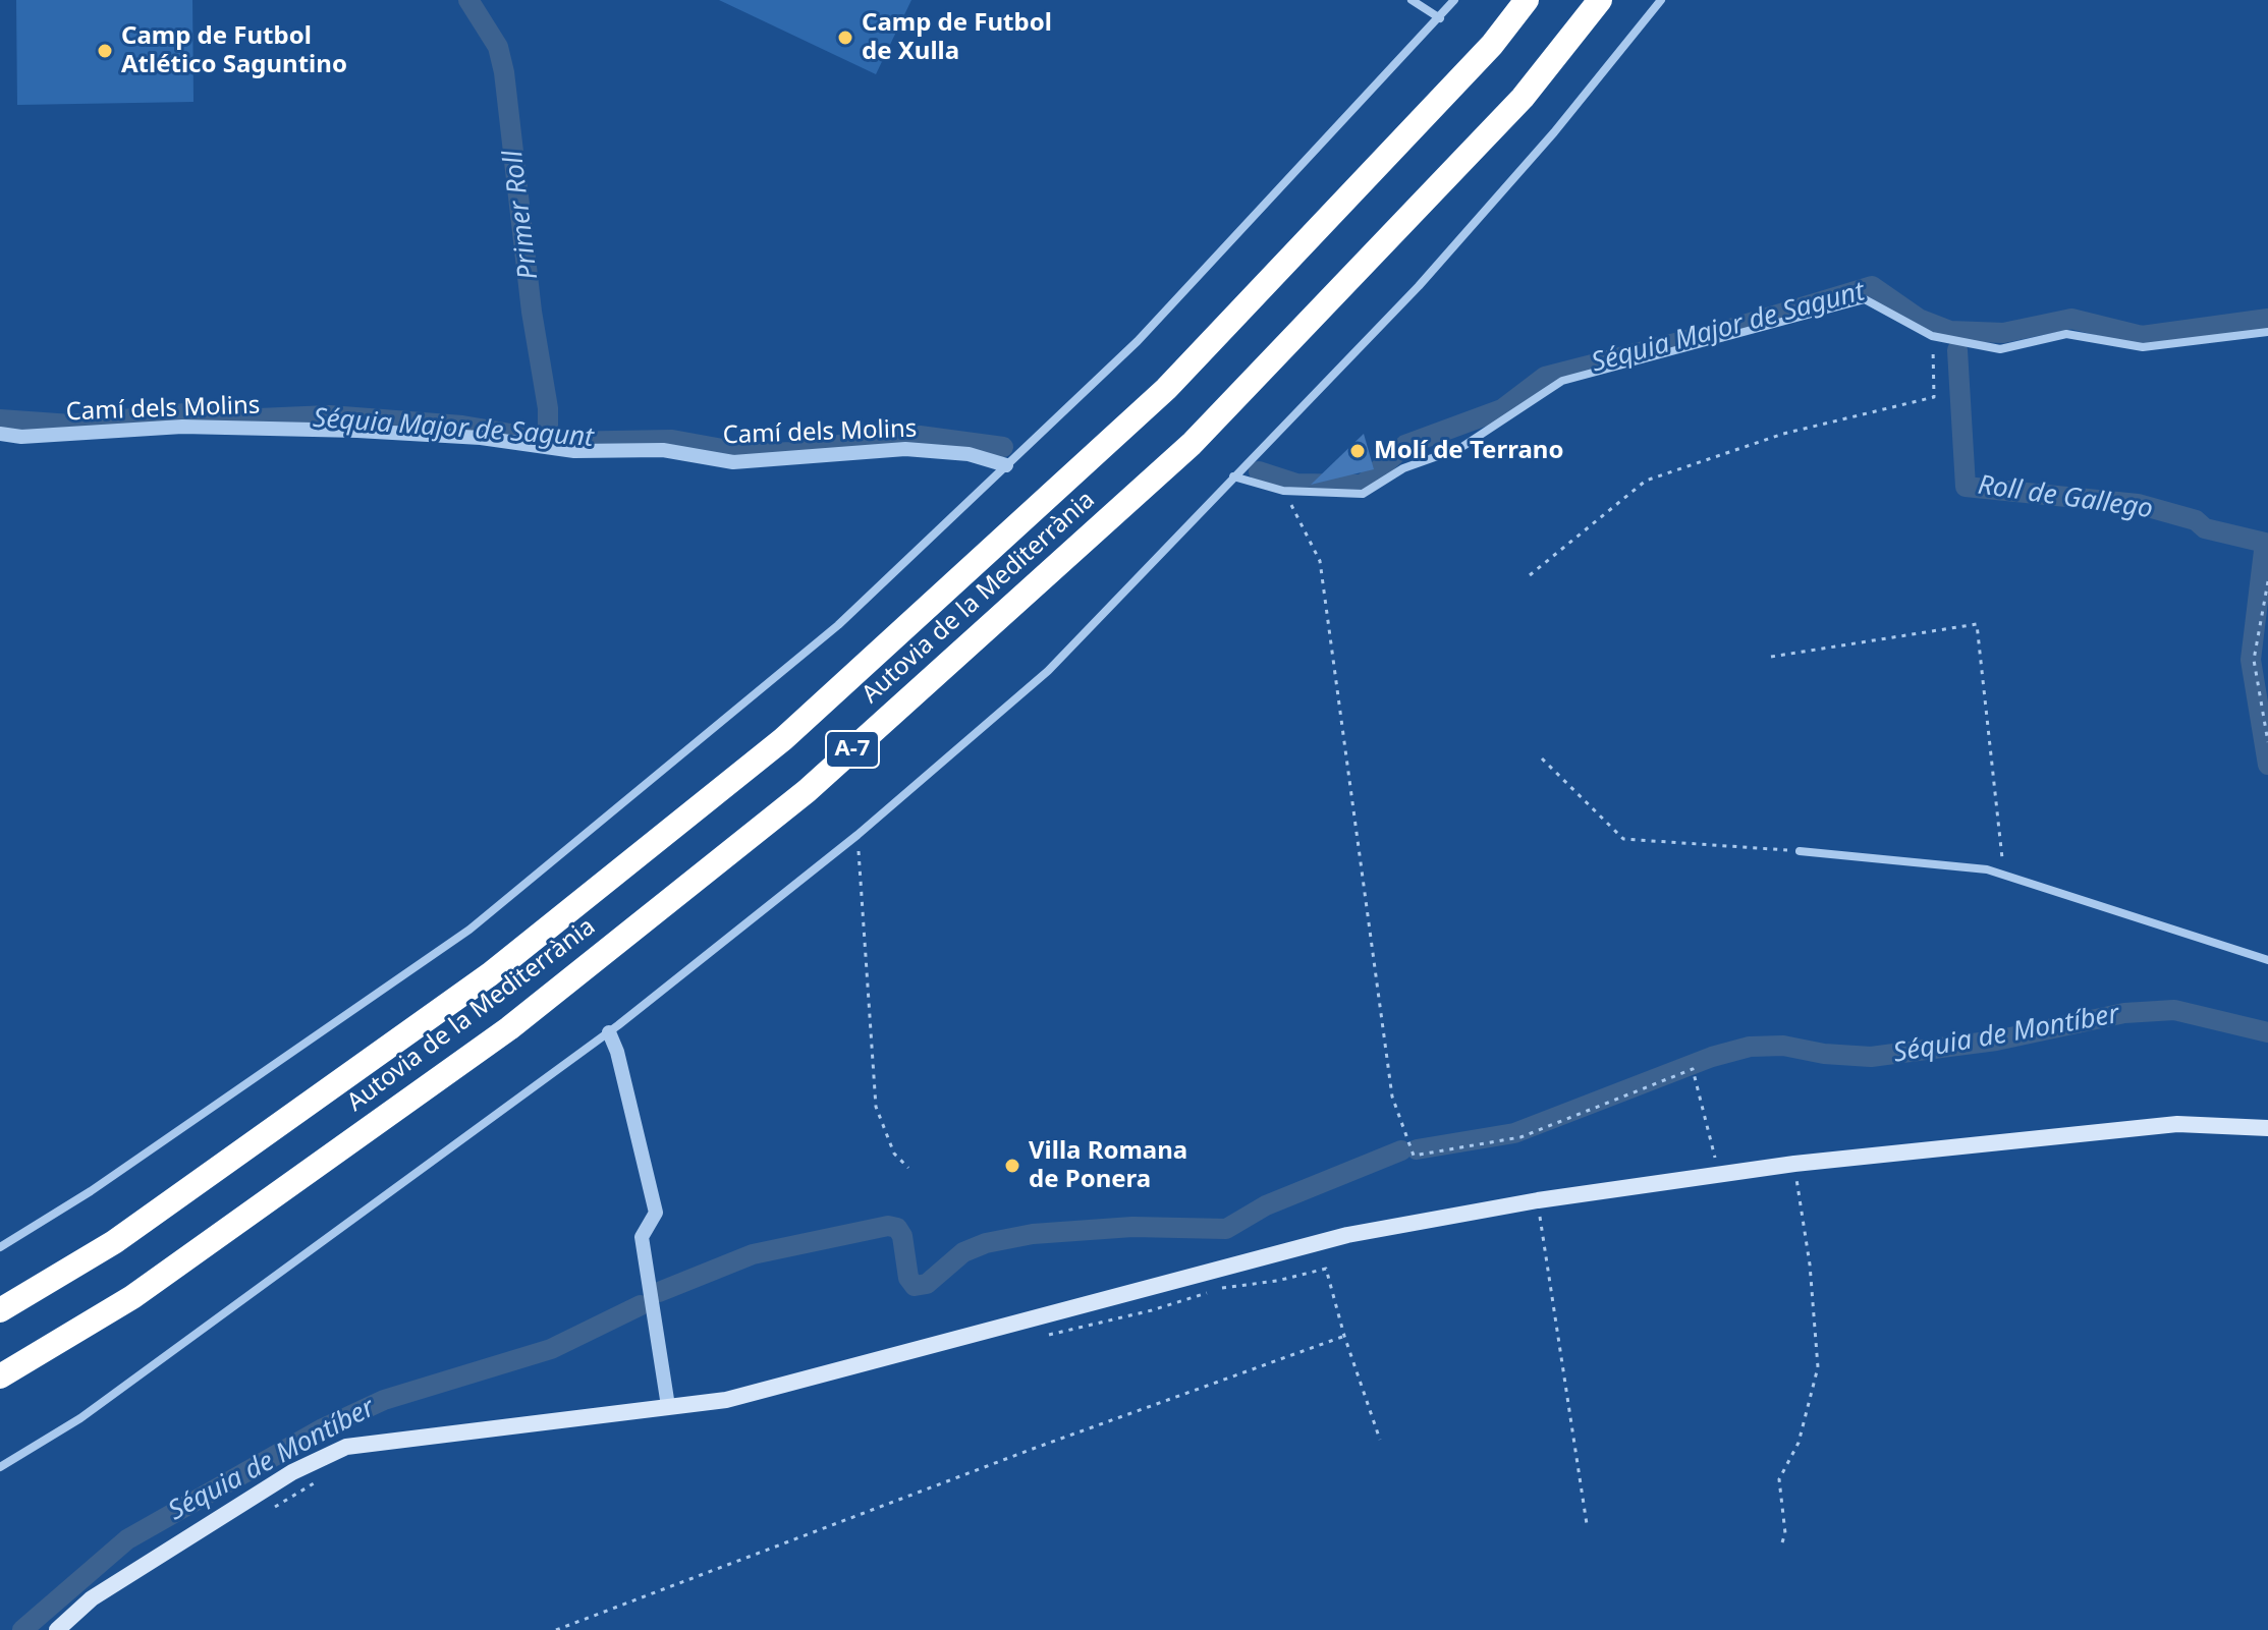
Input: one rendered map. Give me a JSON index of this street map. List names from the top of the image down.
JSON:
{
  "streets": {
    "highway": ["Autovia de la Mediterrània", "A-7"],
    "street": ["Camí dels Molins"]
  },
  "water": [
    "Primer Roll",
    "Séquia Major de Sagunt",
    "Roll de Gallego",
    "Séquia de Montíber"
  ],
  "places": [
    "Camp de Futbol de Xulla",
    "Camp de Futbol Atlético Saguntino",
    "Molí de Terrano",
    "Villa Romana de Ponera"
  ]
}
